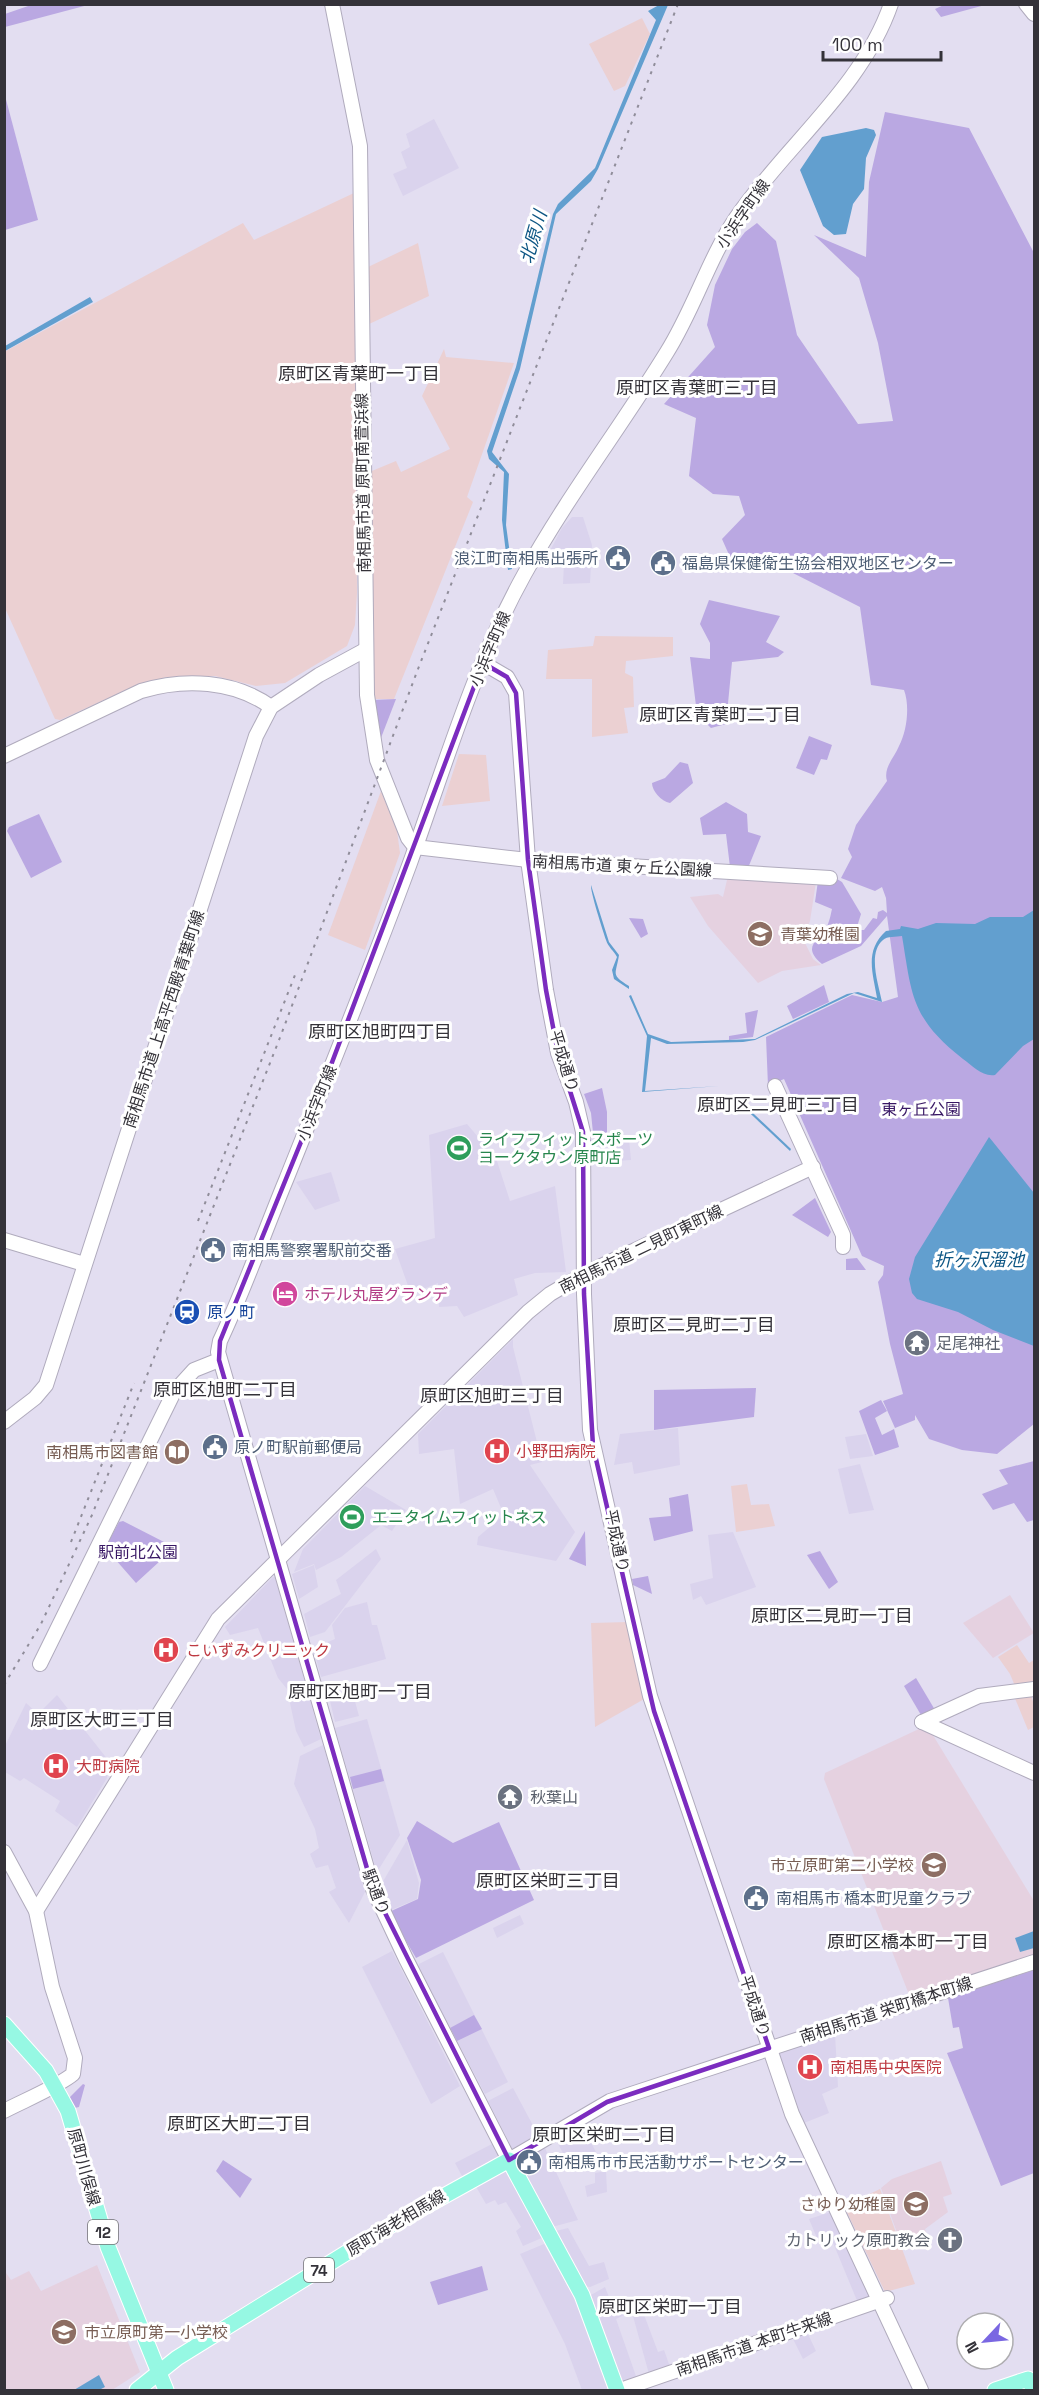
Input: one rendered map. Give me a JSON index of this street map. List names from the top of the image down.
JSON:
{
  "streets": {
    "main road": [
      "駅通り",
      "原町川俣線",
      "原町海老相馬線",
      "12",
      "74"
    ],
    "street": [
      "小浜字町線",
      "南相馬市道 原町南萱浜線",
      "南相馬市道 東ヶ丘公園線",
      "南相馬市道 上高平西殿青葉町線",
      "平成通り",
      "南相馬市道 二見町東町線",
      "南相馬市道 栄町橋本町線",
      "南相馬市道 本町牛来線"
    ]
  },
  "crossings": [
    ["小浜字町線", "南相馬市道 原町南萱浜線"],
    ["小浜字町線", "南相馬市道 東ヶ丘公園線"],
    ["小浜字町線", "平成通り"],
    ["小浜字町線", "駅通り"],
    ["南相馬市道 原町南萱浜線", "南相馬市道 東ヶ丘公園線"],
    ["南相馬市道 原町南萱浜線", "南相馬市道 上高平西殿青葉町線"],
    ["南相馬市道 東ヶ丘公園線", "平成通り"],
    ["平成通り", "南相馬市道 二見町東町線"],
    ["平成通り", "南相馬市道 栄町橋本町線"],
    ["平成通り", "南相馬市道 本町牛来線"],
    ["南相馬市道 二見町東町線", "駅通り"],
    ["駅通り", "南相馬市道 栄町橋本町線"],
    ["駅通り", "原町海老相馬線"],
    ["駅通り", "南相馬市道 本町牛来線"],
    ["南相馬市道 栄町橋本町線", "原町海老相馬線"],
    ["原町川俣線", "原町海老相馬線"]
  ],
  "districts": [
    "原町区青葉町一丁目",
    "原町区青葉町三丁目",
    "原町区青葉町二丁目",
    "原町区旭町四丁目",
    "原町区二見町三丁目",
    "原町区二見町二丁目",
    "原町区旭町二丁目",
    "原町区旭町三丁目",
    "原町区二見町一丁目",
    "原町区旭町一丁目",
    "原町区大町三丁目",
    "原町区栄町三丁目",
    "原町区橋本町一丁目",
    "原町区大町二丁目",
    "原町区栄町二丁目",
    "原町区栄町一丁目"
  ],
  "water": ["北原川", "折ヶ沢溜池"],
  "parks": ["東ヶ丘公園", "駅前北公園"],
  "places": {
    "public building": [
      "浪江町南相馬出張所",
      "福島県保健衛生協会相双地区センター",
      "南相馬警察署駅前交番",
      "原ノ町駅前郵便局",
      "南相馬市 橋本町児童クラブ",
      "南相馬市市民活動サポートセンター"
    ],
    "school or university": [
      "青葉幼稚園",
      "市立原町第二小学校",
      "さゆり幼稚園",
      "市立原町第一小学校"
    ],
    "sports": ["ライフフィットスポーツ ヨークタウン原町店", "エニタイムフィットネス"],
    "hotel": ["ホテル丸屋グランデ"],
    "station": ["原ノ町"],
    "temple": ["足尾神社", "秋葉山"],
    "hospital": [
      "小野田病院",
      "こいずみクリニック",
      "大町病院",
      "南相馬中央医院"
    ],
    "library": ["南相馬市図書館"],
    "church": ["カトリック原町教会"]
  },
  "scale_bar": "100 m",
  "north": "bottom left"
}
